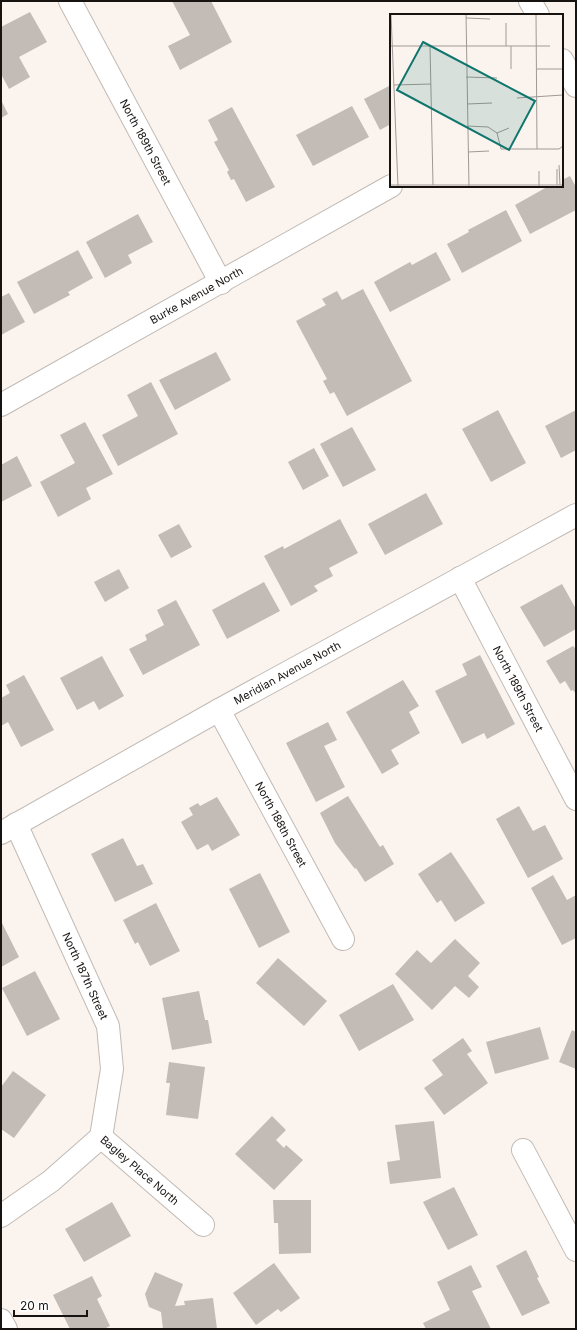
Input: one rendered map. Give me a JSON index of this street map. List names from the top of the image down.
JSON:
{
  "streets": {
    "street": [
      "North 189th Street",
      "Burke Avenue North",
      "Meridian Avenue North",
      "North 188th Street",
      "North 187th Street",
      "Bagley Place North"
    ]
  },
  "crossings": [
    ["North 189th Street", "Burke Avenue North"],
    ["North 189th Street", "Meridian Avenue North"],
    ["Meridian Avenue North", "North 188th Street"],
    ["Meridian Avenue North", "North 187th Street"],
    ["North 187th Street", "Bagley Place North"]
  ],
  "scale_bar": "20 m"
}
